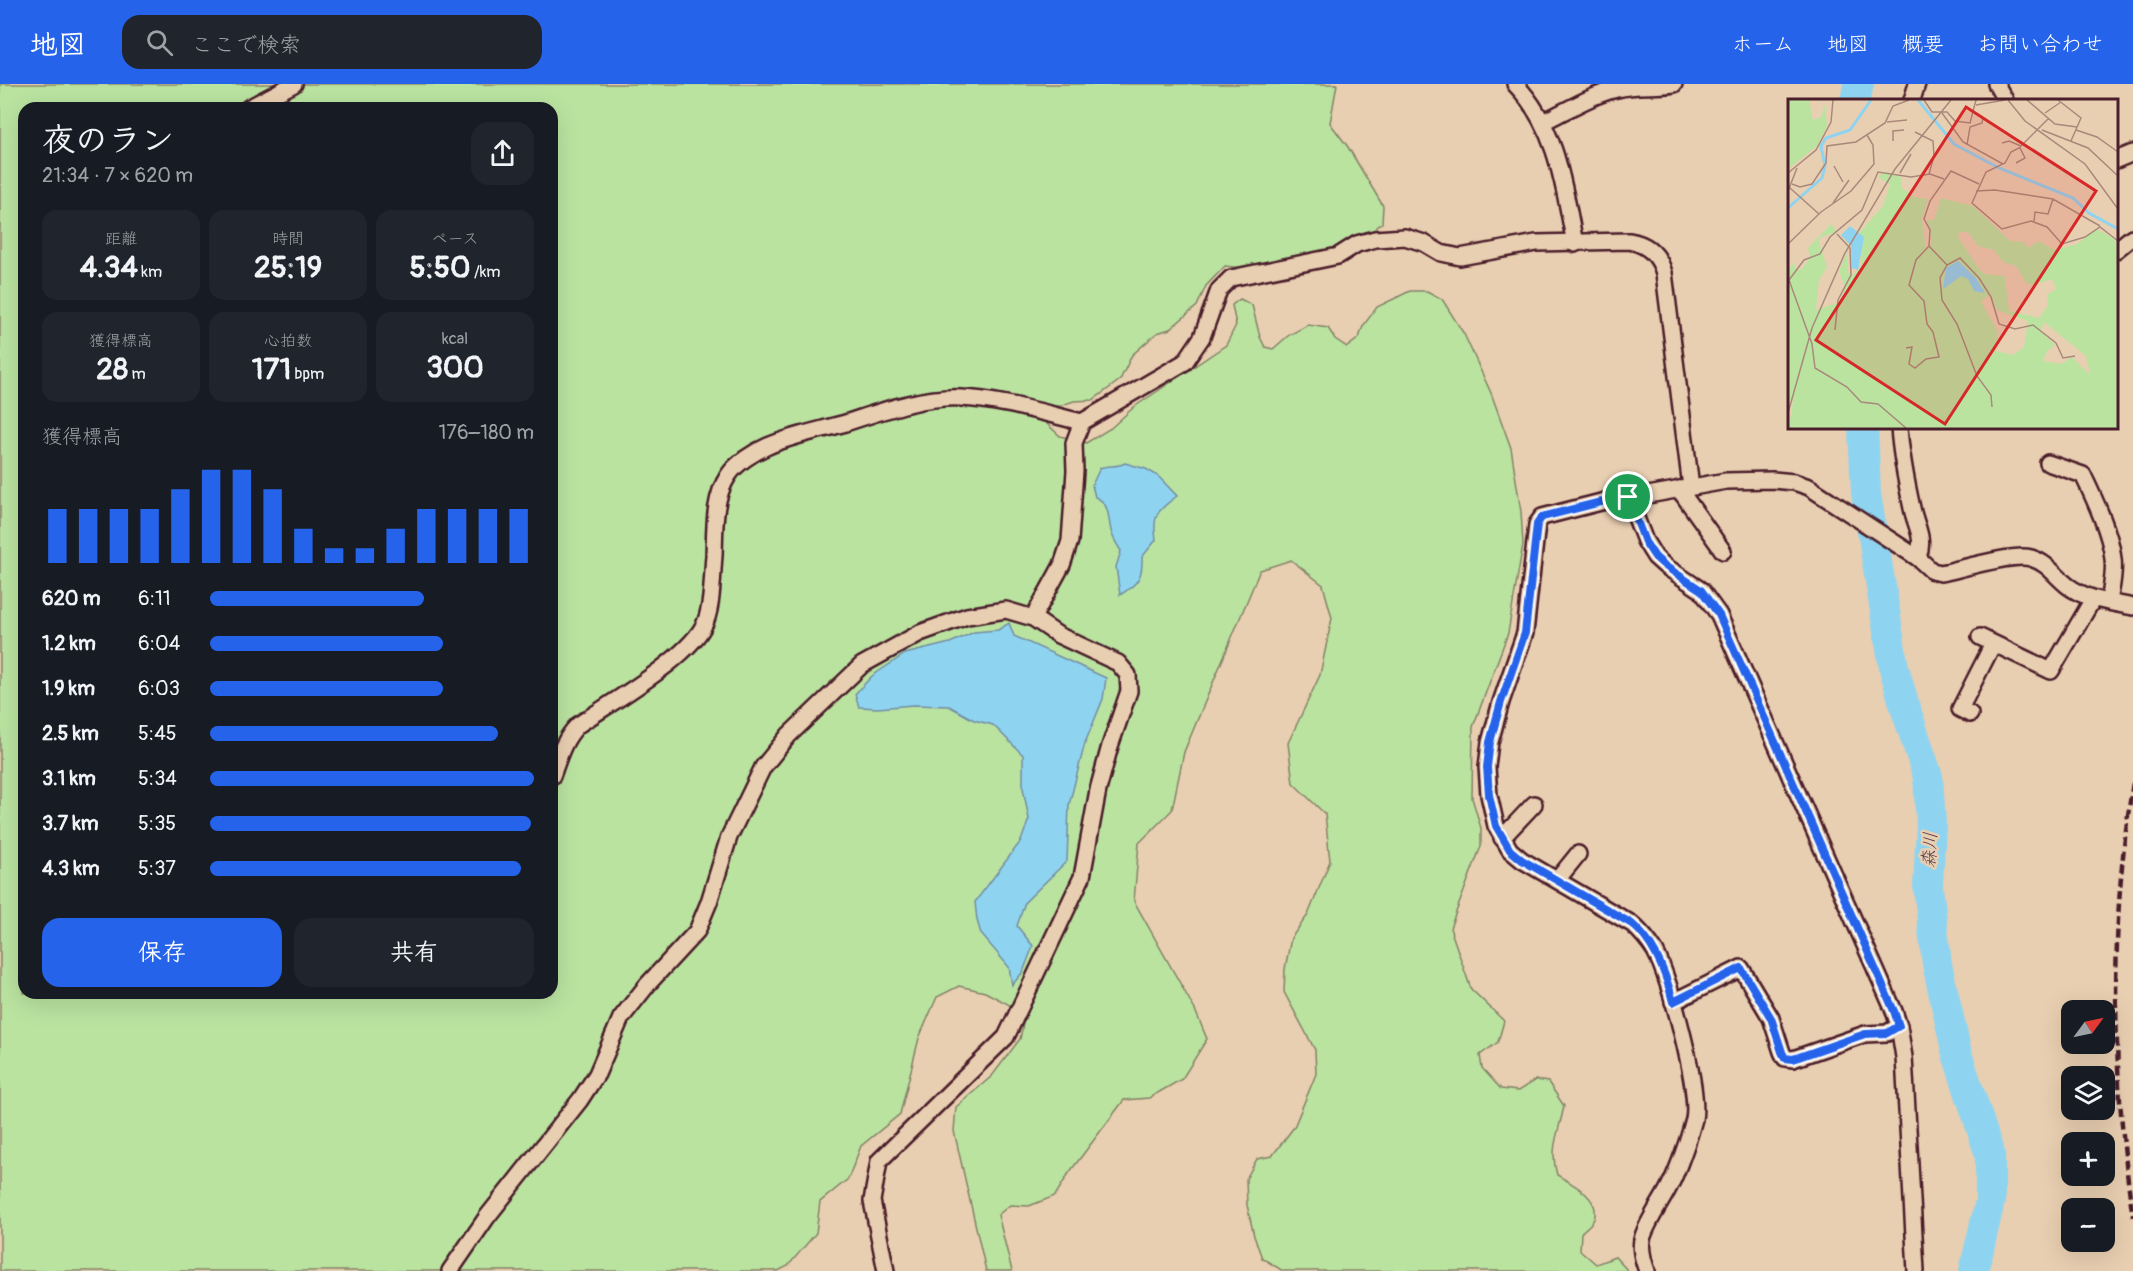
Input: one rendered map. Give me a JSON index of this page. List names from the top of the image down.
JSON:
{
  "water": ["森川"],
  "north": "top right",
  "page": {
    "header": "地図",
    "search": "ここで検索",
    "nav": [
      "ホーム",
      "地図",
      "概要",
      "お問い合わせ"
    ],
    "heading": ["夜のラン", "21:34 · 7 × 620 m"],
    "stats": [
      ["距離", "4.34 km"],
      ["時間", "25:19"],
      ["ペース", "5:50 /km"],
      ["獲得標高", "28 m"],
      ["心拍数", "171 bpm"],
      ["kcal", "300"]
    ],
    "chart": ["獲得標高", "176–180 m"],
    "list": [
      {
        "name": "620 m",
        "note": "6:11"
      },
      {
        "name": "1.2 km",
        "note": "6:04"
      },
      {
        "name": "1.9 km",
        "note": "6:03"
      },
      {
        "name": "2.5 km",
        "note": "5:45"
      },
      {
        "name": "3.1 km",
        "note": "5:34"
      },
      {
        "name": "3.7 km",
        "note": "5:35"
      },
      {
        "name": "4.3 km",
        "note": "5:37"
      }
    ],
    "buttons": ["保存", "共有"],
    "map_buttons": ["+", "−"]
  }
}
